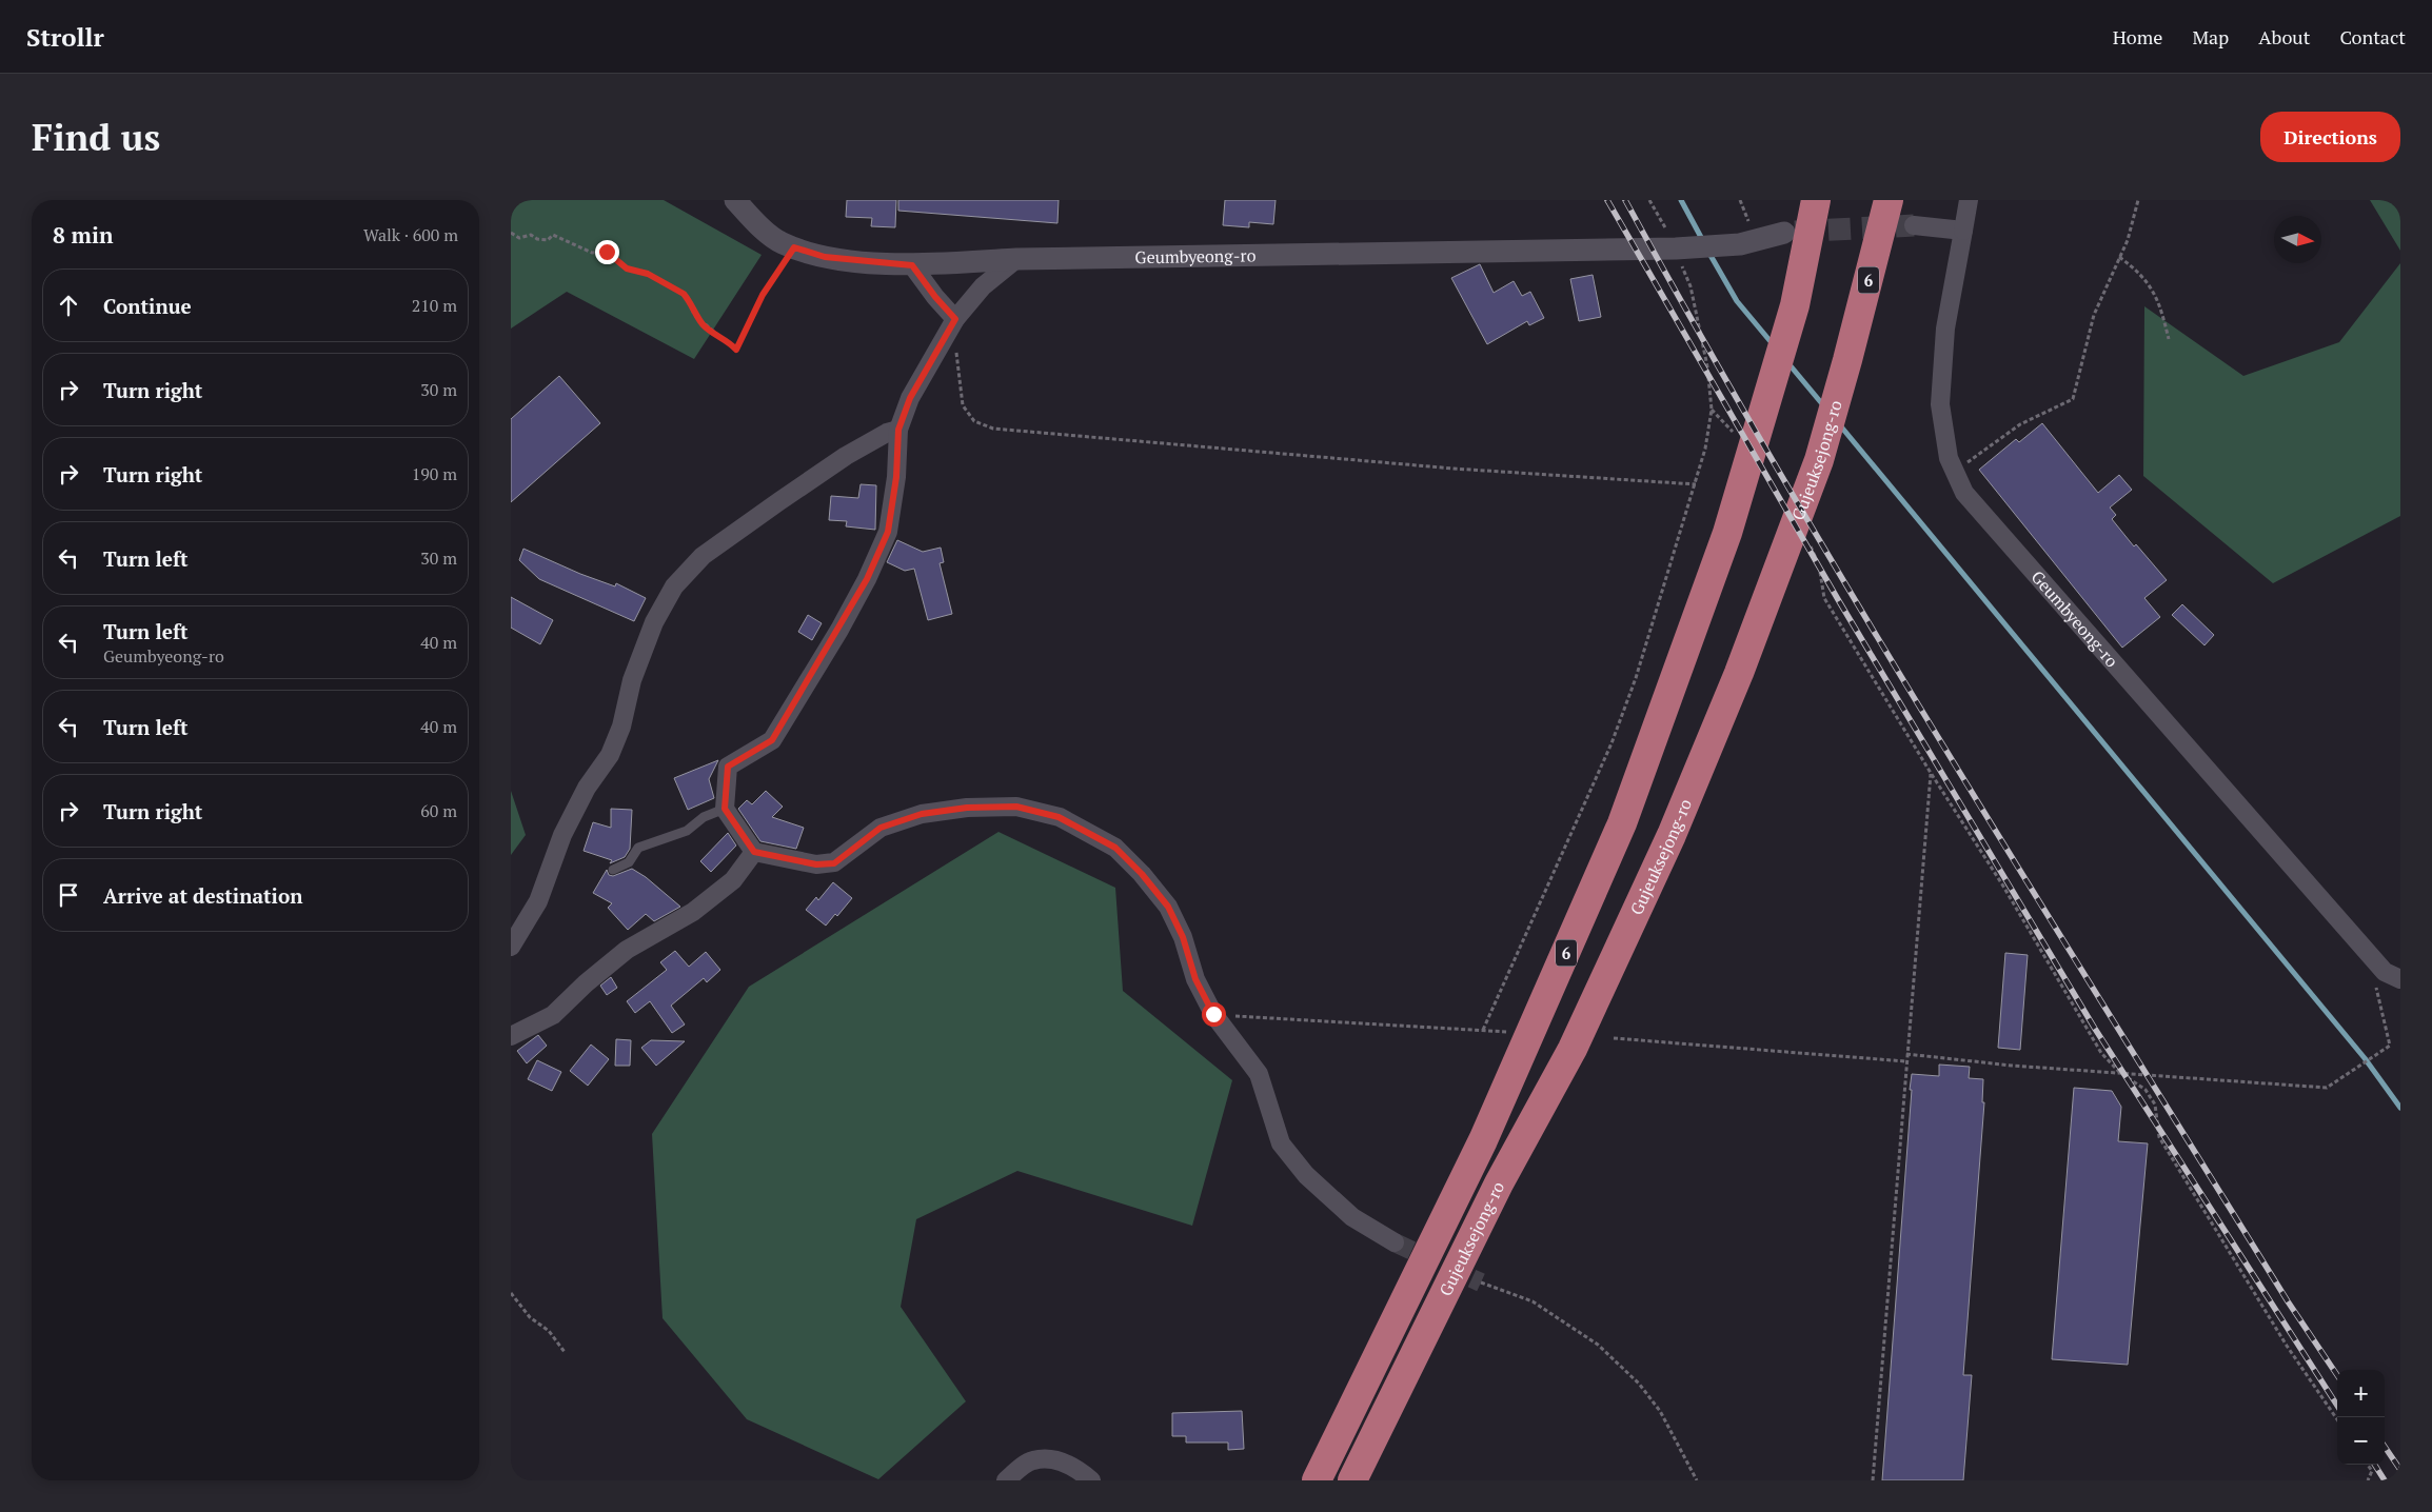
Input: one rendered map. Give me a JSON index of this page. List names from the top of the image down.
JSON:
{
  "streets": {
    "highway": ["6", "Gujeuksejong-ro"],
    "street": ["Geumbyeong-ro"]
  },
  "north": "right",
  "page": {
    "header": "Strollr",
    "nav": [
      "Home",
      "Map",
      "About",
      "Contact"
    ],
    "buttons": "Directions",
    "title": "Find us",
    "heading": ["8 min", "Walk · 600 m"],
    "list": [
      ["Continue", "210 m"],
      ["Turn right", "30 m"],
      ["Turn right", "190 m"],
      ["Turn left", "30 m"],
      ["Turn left", "Geumbyeong-ro", "40 m"],
      ["Turn left", "40 m"],
      ["Turn right", "60 m"],
      "Arrive at destination"
    ],
    "map_buttons": ["+", "−"]
  }
}
